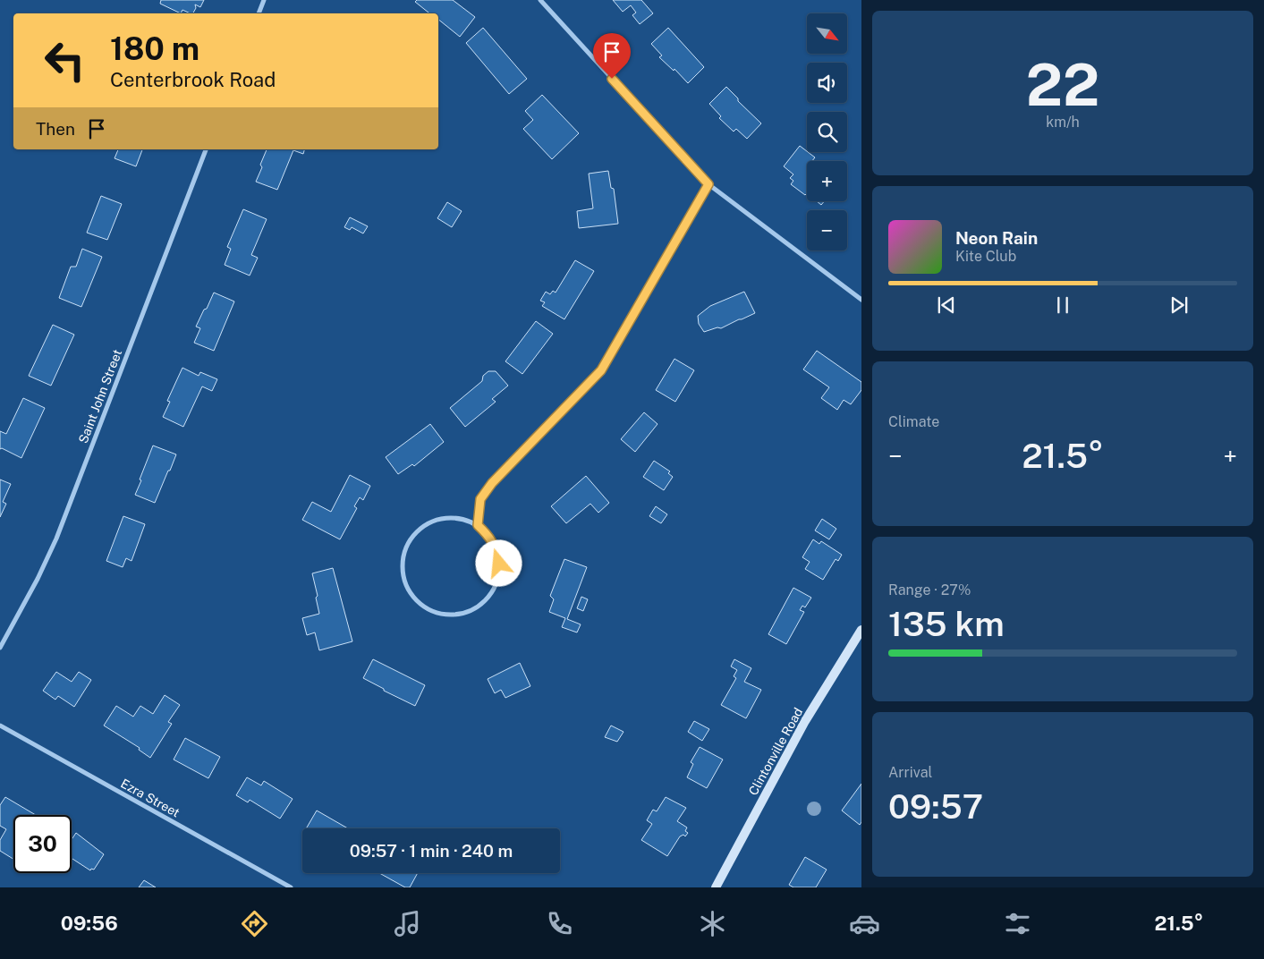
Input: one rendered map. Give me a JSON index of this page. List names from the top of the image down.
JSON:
{
  "streets": {
    "main road": ["Clintonville Road"],
    "street": ["Saint John Street", "Ezra Street"]
  },
  "north": "bottom right",
  "page": {
    "tile": [
      ["22", "km/h"],
      "Climate",
      ["Range · 27%", "135 km"],
      ["Arrival", "09:57"]
    ],
    "map_buttons": ["+", "−"],
    "turn": ["180 m", "Centerbrook Road"],
    "then": "Then",
    "song": ["Neon Rain", "Kite Club"],
    "heat": ["−", "21.5°", "+"],
    "limit": "30",
    "trip": "09:57 · 1 min · 240 m",
    "tabs": ["09:56", "21.5°"]
  }
}
